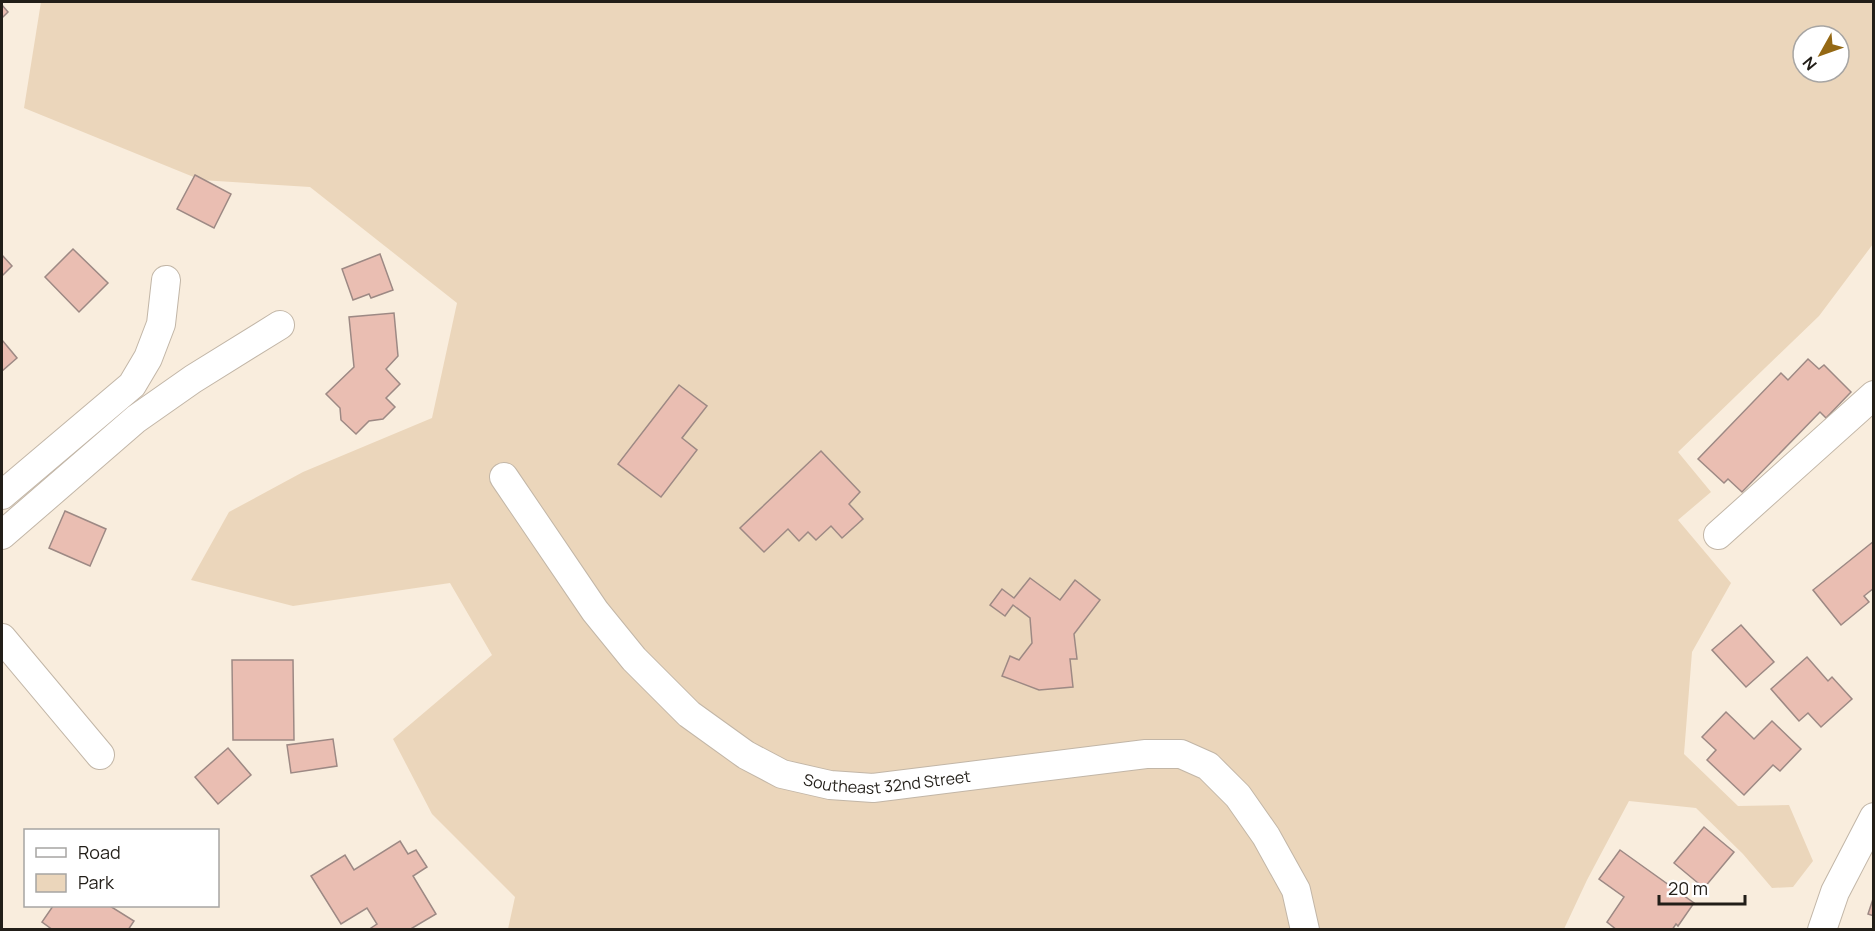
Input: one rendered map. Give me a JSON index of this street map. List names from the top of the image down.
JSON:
{
  "streets": {
    "street": ["Southeast 32nd Street"]
  },
  "legend": ["Road", "Park"],
  "scale_bar": "20 m",
  "north": "bottom left"
}
